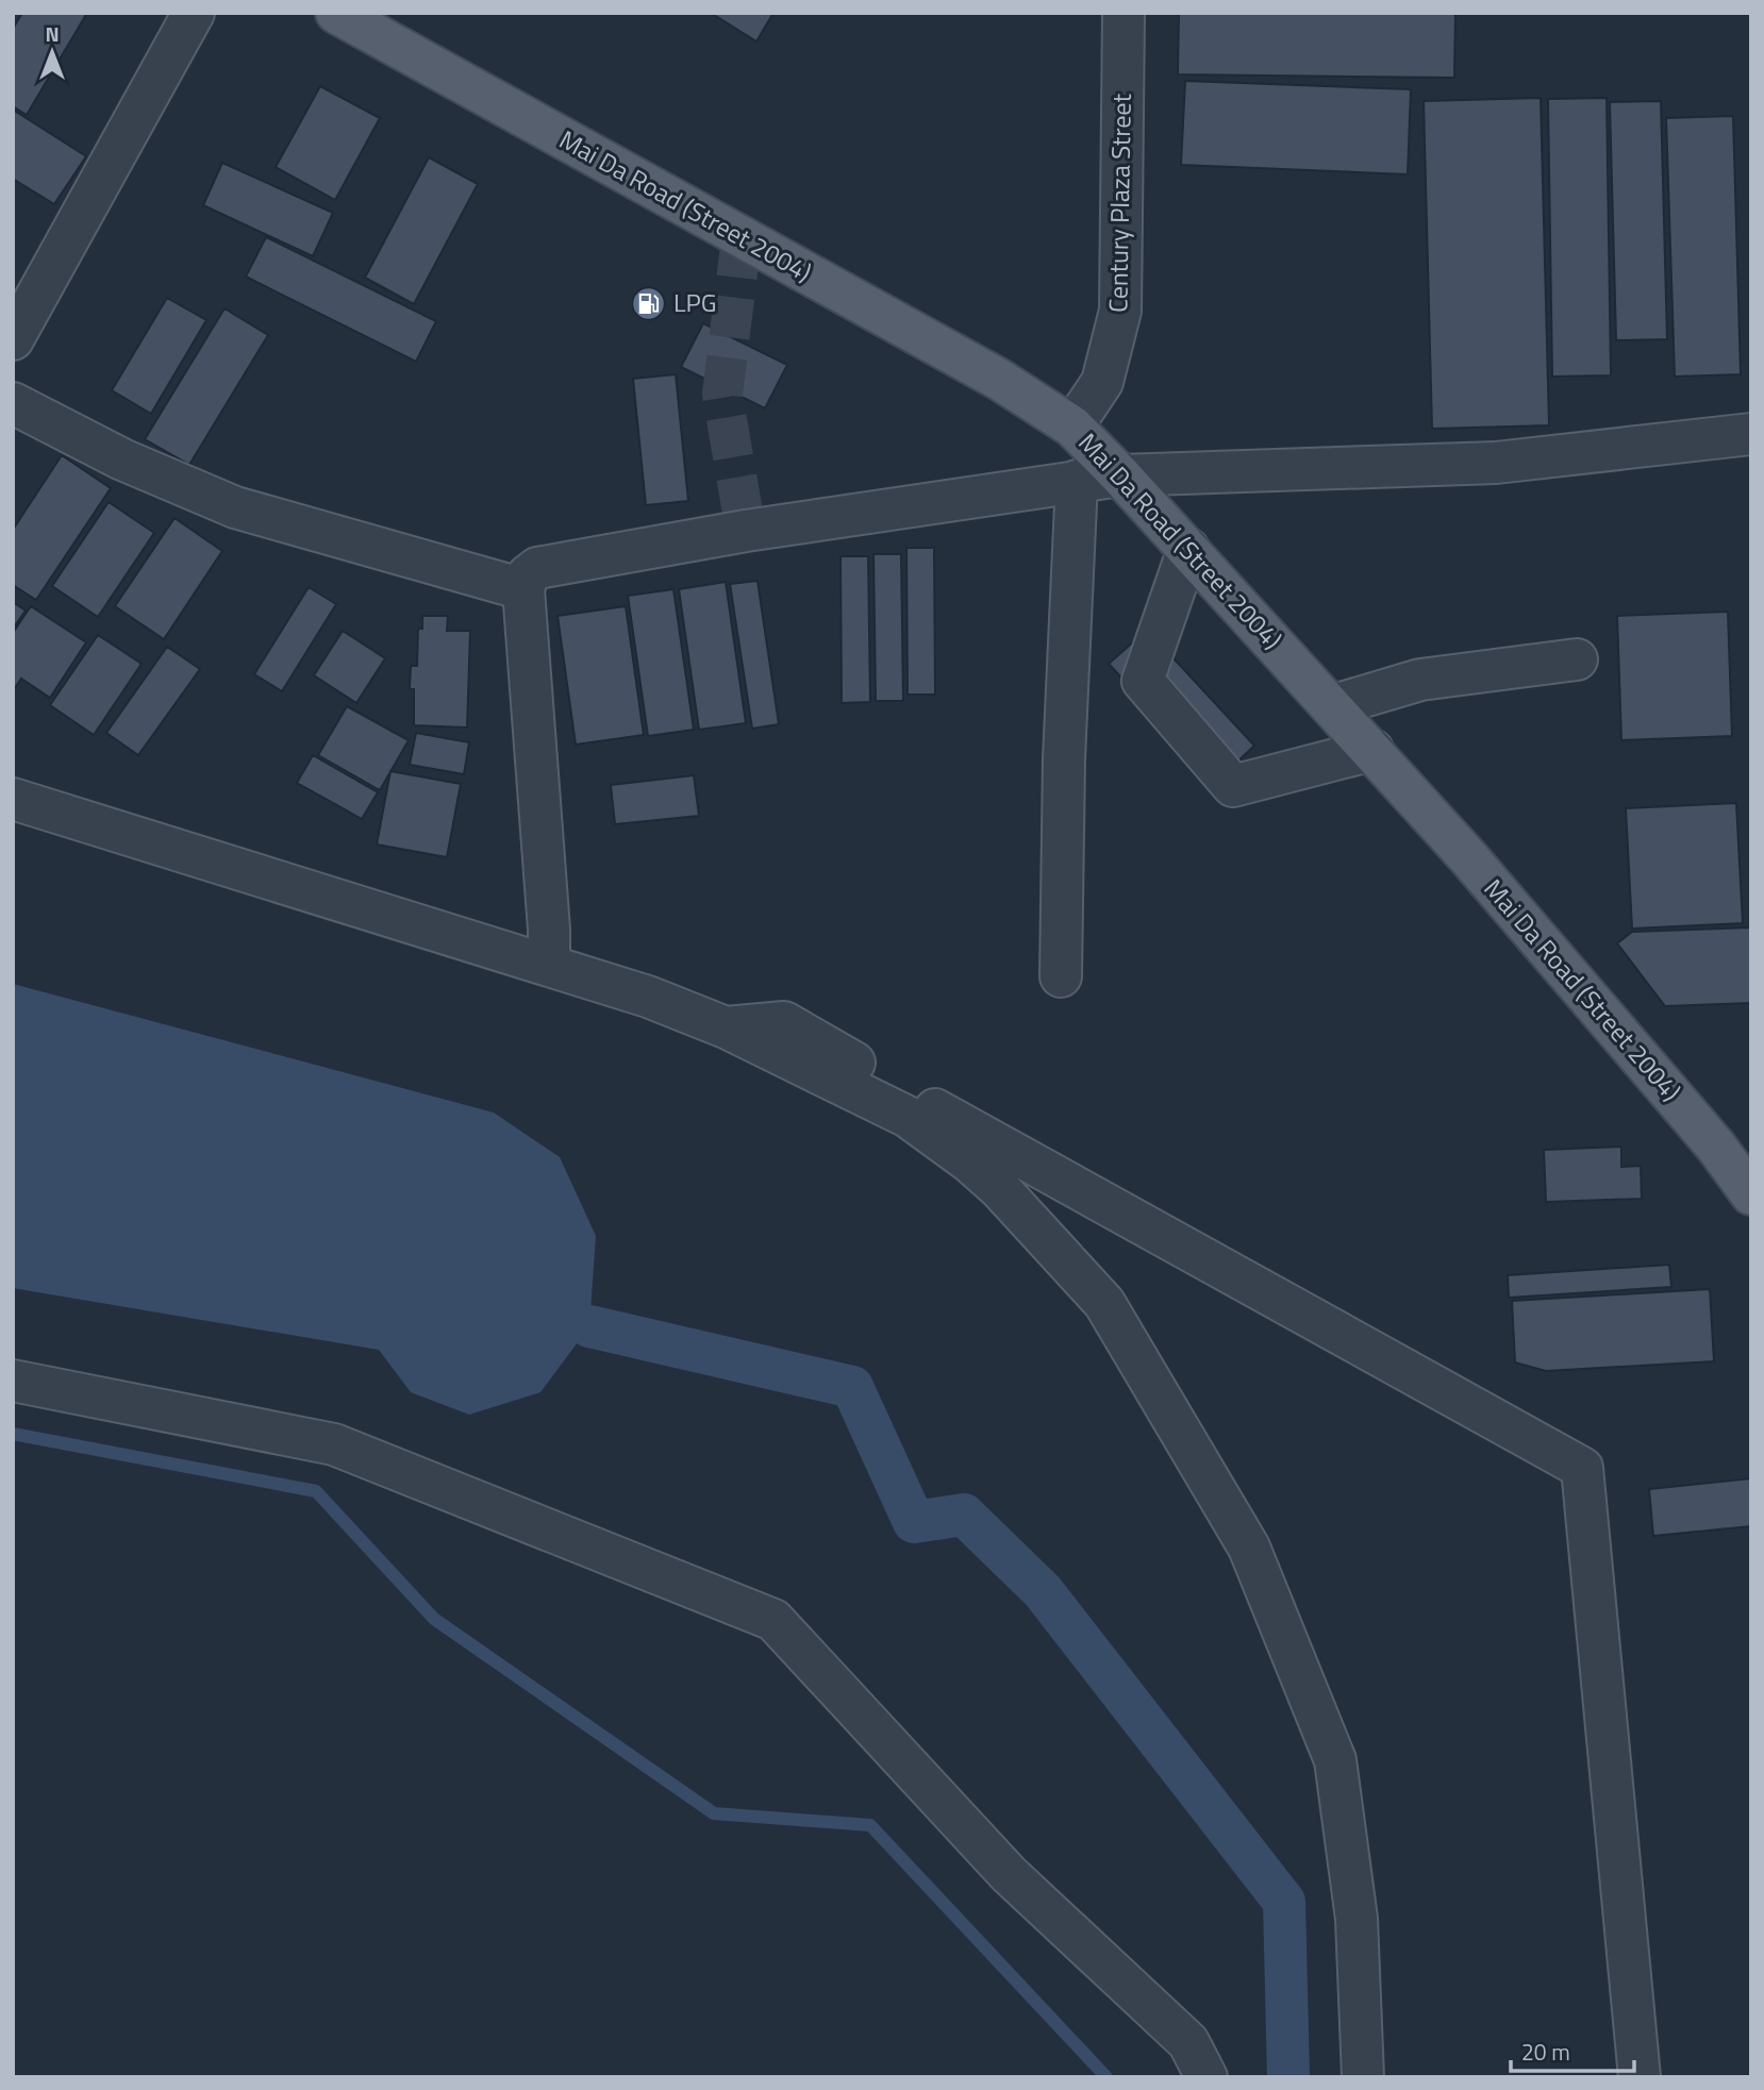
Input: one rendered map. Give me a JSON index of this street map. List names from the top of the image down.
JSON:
{
  "streets": {
    "main road": ["Mai Da Road (Street 2004)"],
    "street": ["Century Plaza Street"]
  },
  "crossings": [
    ["Century Plaza Street", "Mai Da Road (Street 2004)"]
  ],
  "places": {
    "fuel station": ["LPG"]
  },
  "scale_bar": "20 m",
  "north": "top"
}
